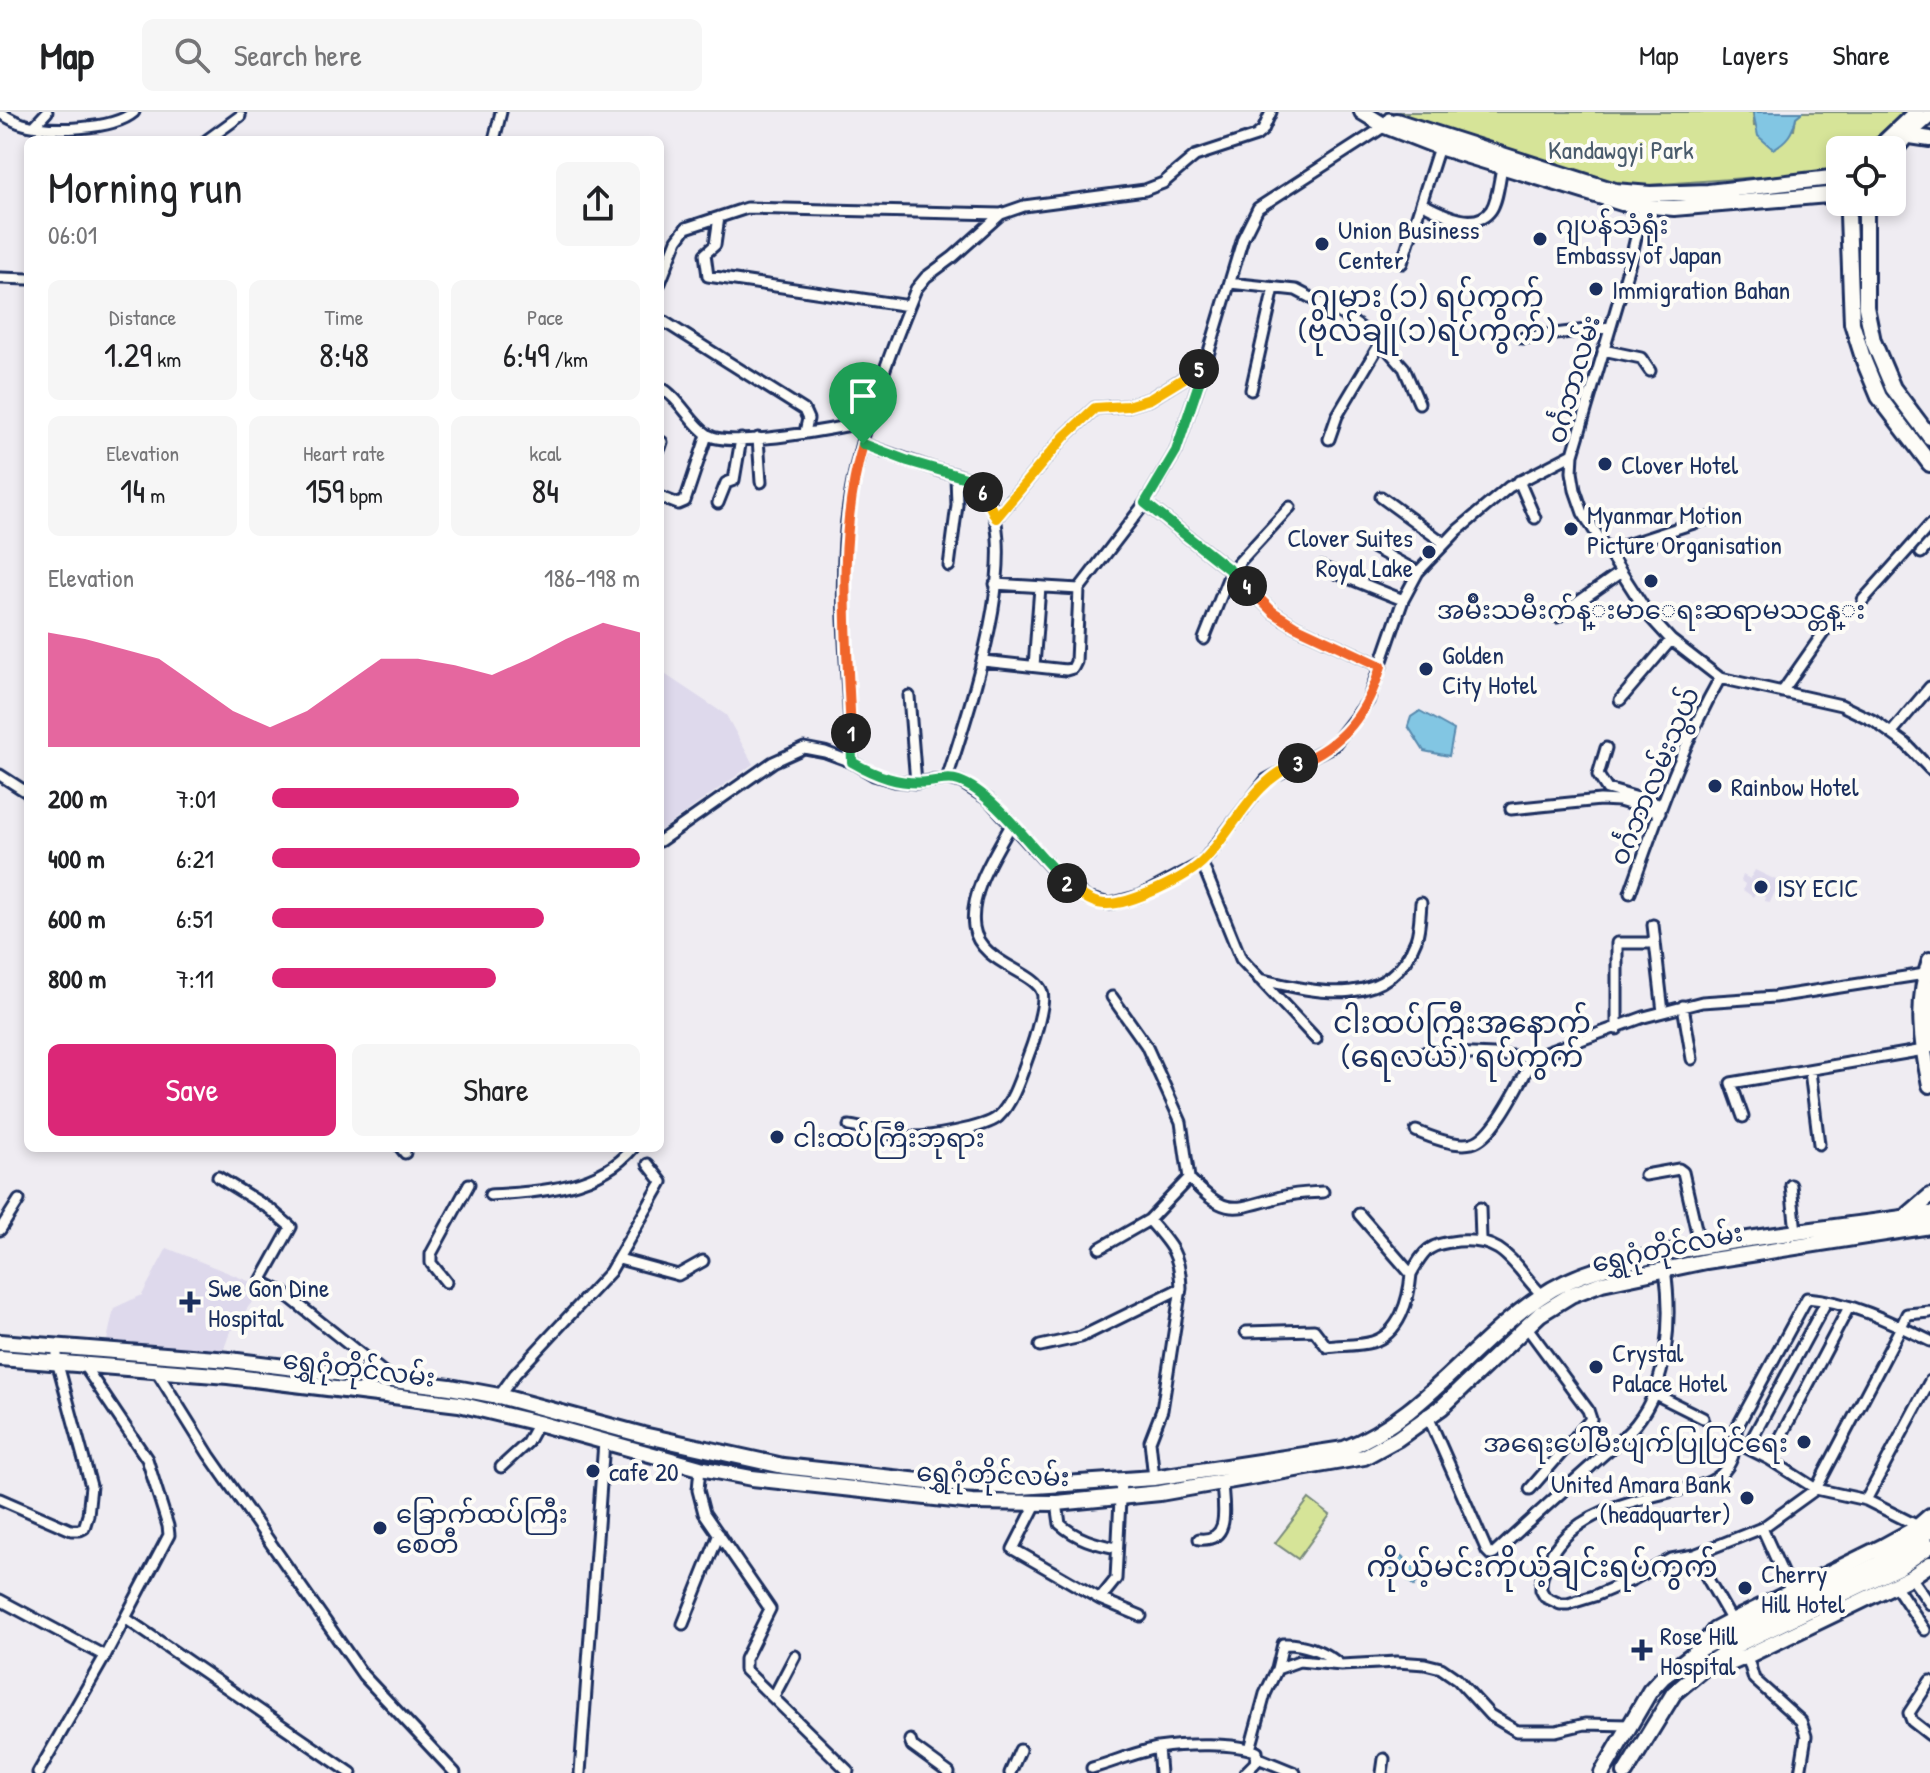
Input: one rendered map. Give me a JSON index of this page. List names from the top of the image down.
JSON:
{
  "streets": {
    "main road": ["ရွှေဂုံတိုင်လမ်း"],
    "street": ["ဝင်္ဂဘာလမ်း", "ဝင်္ဂဘာလမ်းသွယ်"]
  },
  "crossings": [
    ["ဝင်္ဂဘာလမ်း", "ဝင်္ဂဘာလမ်းသွယ်"]
  ],
  "districts": ["ဂျမား (၁) ရပ်ကွက် (ဗိုလ်ချို(၁)ရပ်ကွက်)", "ငါးထပ်ကြီးအနောက် (ရေလယ်) ရပ်ကွက်", "ကိုယ့်မင်းကိုယ့်ချင်းရပ်ကွက်"],
  "parks": ["Kandawgyi Park"],
  "places": {
    "other": [
      "ဂျပန်သံရုံး Embassy of Japan",
      "Union Business Center",
      "Immigration Bahan",
      "Clover Hotel",
      "Myanmar Motion Picture Organisation",
      "Clover Suites Royal Lake",
      "အမ်ိဳးသမီးက်န္းမာေရးဆရာမသင္တန္း",
      "Golden City Hotel",
      "Rainbow Hotel",
      "ISY ECIC",
      "ငါးထပ်ကြီးဘုရား",
      "Crystal Palace Hotel",
      "အရေးပေါ်မီးပျက်ပြုပြင်ရေး",
      "cafe 20",
      "United Amara Bank (headquarter)",
      "ခြောက်ထပ်ကြီး စေတီ",
      "Cherry Hill Hotel"
    ],
    "health": ["Swe Gon Dine Hospital", "Rose Hill Hospital"]
  },
  "page": {
    "header": "Map",
    "search": "Search here",
    "nav": ["Map", "Layers", "Share"],
    "heading": ["Morning run", "06:01"],
    "stats": [
      ["Distance", "1.29 km"],
      ["Time", "8:48"],
      ["Pace", "6:49 /km"],
      ["Elevation", "14 m"],
      ["Heart rate", "159 bpm"],
      ["kcal", "84"]
    ],
    "pins": [
      "5",
      "6",
      "4",
      "1",
      "3",
      "2"
    ],
    "chart": ["Elevation", "186–198 m"],
    "list": [
      {
        "name": "200 m",
        "note": "7:01"
      },
      {
        "name": "400 m",
        "note": "6:21"
      },
      {
        "name": "600 m",
        "note": "6:51"
      },
      {
        "name": "800 m",
        "note": "7:11"
      }
    ],
    "buttons": ["Save", "Share"]
  }
}
